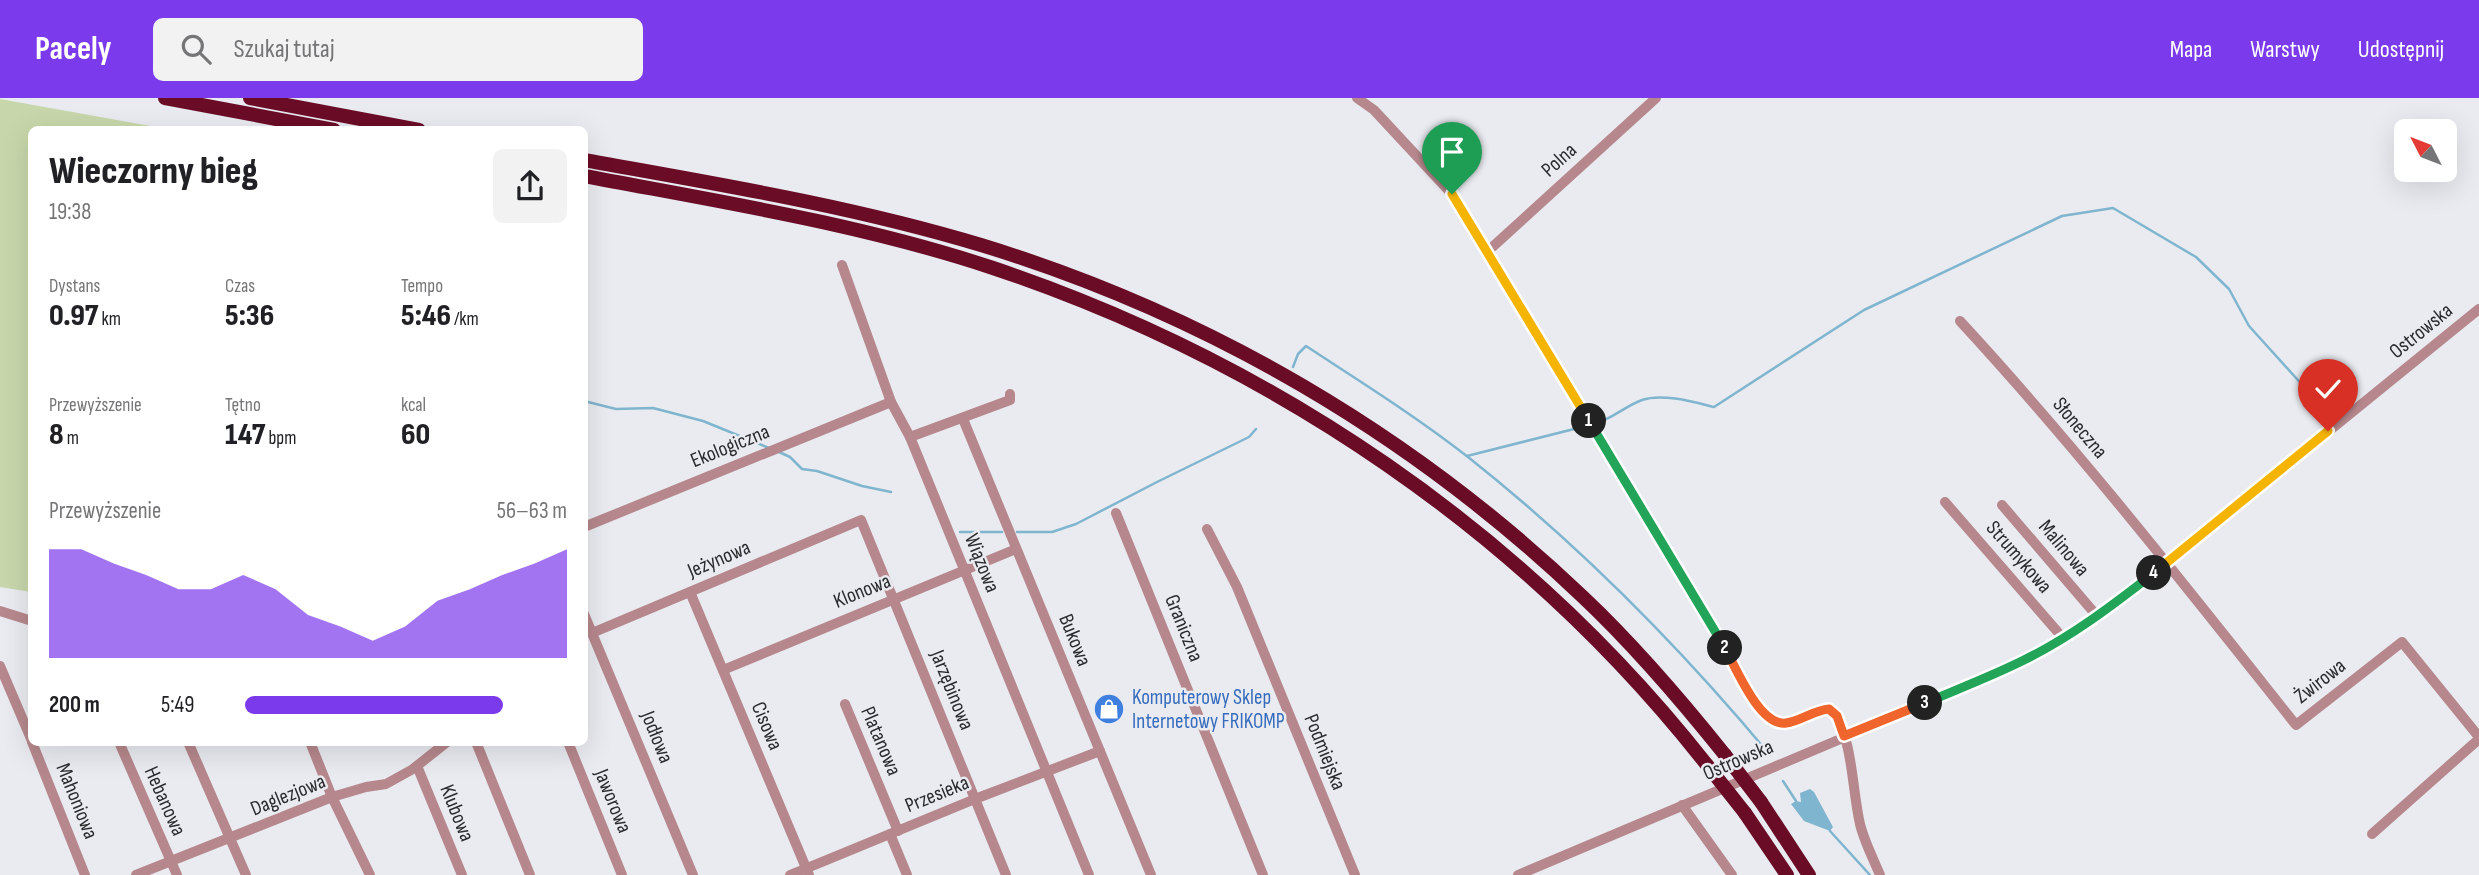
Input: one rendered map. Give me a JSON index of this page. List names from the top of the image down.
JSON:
{
  "streets": {
    "street": [
      "Polna",
      "Ostrowska",
      "Słoneczna",
      "Ekologiczna",
      "Malinowa",
      "Strumykowa",
      "Jeżynowa",
      "Wiązowa",
      "Klonowa",
      "Graniczna",
      "Bukowa",
      "Żwirowa",
      "Jarzębinowa",
      "Cisowa",
      "Jodłowa",
      "Platanowa",
      "Podmiejska",
      "Przesieka",
      "Daglezjowa",
      "Mahoniowa",
      "Hebanowa",
      "Jaworowa",
      "Klubowa"
    ]
  },
  "crossings": [
    ["Ostrowska", "Słoneczna"],
    ["Ostrowska", "Malinowa"],
    ["Ostrowska", "Strumykowa"],
    ["Ostrowska", "Żwirowa"],
    ["Słoneczna", "Żwirowa"],
    ["Ekologiczna", "Wiązowa"],
    ["Jeżynowa", "Jarzębinowa"],
    ["Jeżynowa", "Cisowa"],
    ["Jeżynowa", "Jodłowa"],
    ["Wiązowa", "Klonowa"],
    ["Wiązowa", "Przesieka"],
    ["Klonowa", "Bukowa"],
    ["Klonowa", "Jarzębinowa"],
    ["Klonowa", "Cisowa"],
    ["Bukowa", "Przesieka"],
    ["Jarzębinowa", "Przesieka"],
    ["Cisowa", "Przesieka"],
    ["Platanowa", "Przesieka"],
    ["Daglezjowa", "Hebanowa"],
    ["Daglezjowa", "Klubowa"]
  ],
  "places": {
    "shop": ["Komputerowy Sklep Internetowy FRIKOMP"]
  },
  "north": "top left",
  "page": {
    "header": "Pacely",
    "search": "Szukaj tutaj",
    "nav": ["Mapa", "Warstwy", "Udostępnij"],
    "heading": ["Wieczorny bieg", "19:38"],
    "stats": [
      ["Dystans", "0.97 km"],
      ["Czas", "5:36"],
      ["Tempo", "5:46 /km"],
      ["Przewyższenie", "8 m"],
      ["Tętno", "147 bpm"],
      ["kcal", "60"]
    ],
    "pins": [
      "1",
      "4",
      "2",
      "3"
    ],
    "chart": ["Przewyższenie", "56–63 m"],
    "list": [
      {
        "name": "200 m",
        "note": "5:49"
      }
    ]
  }
}
